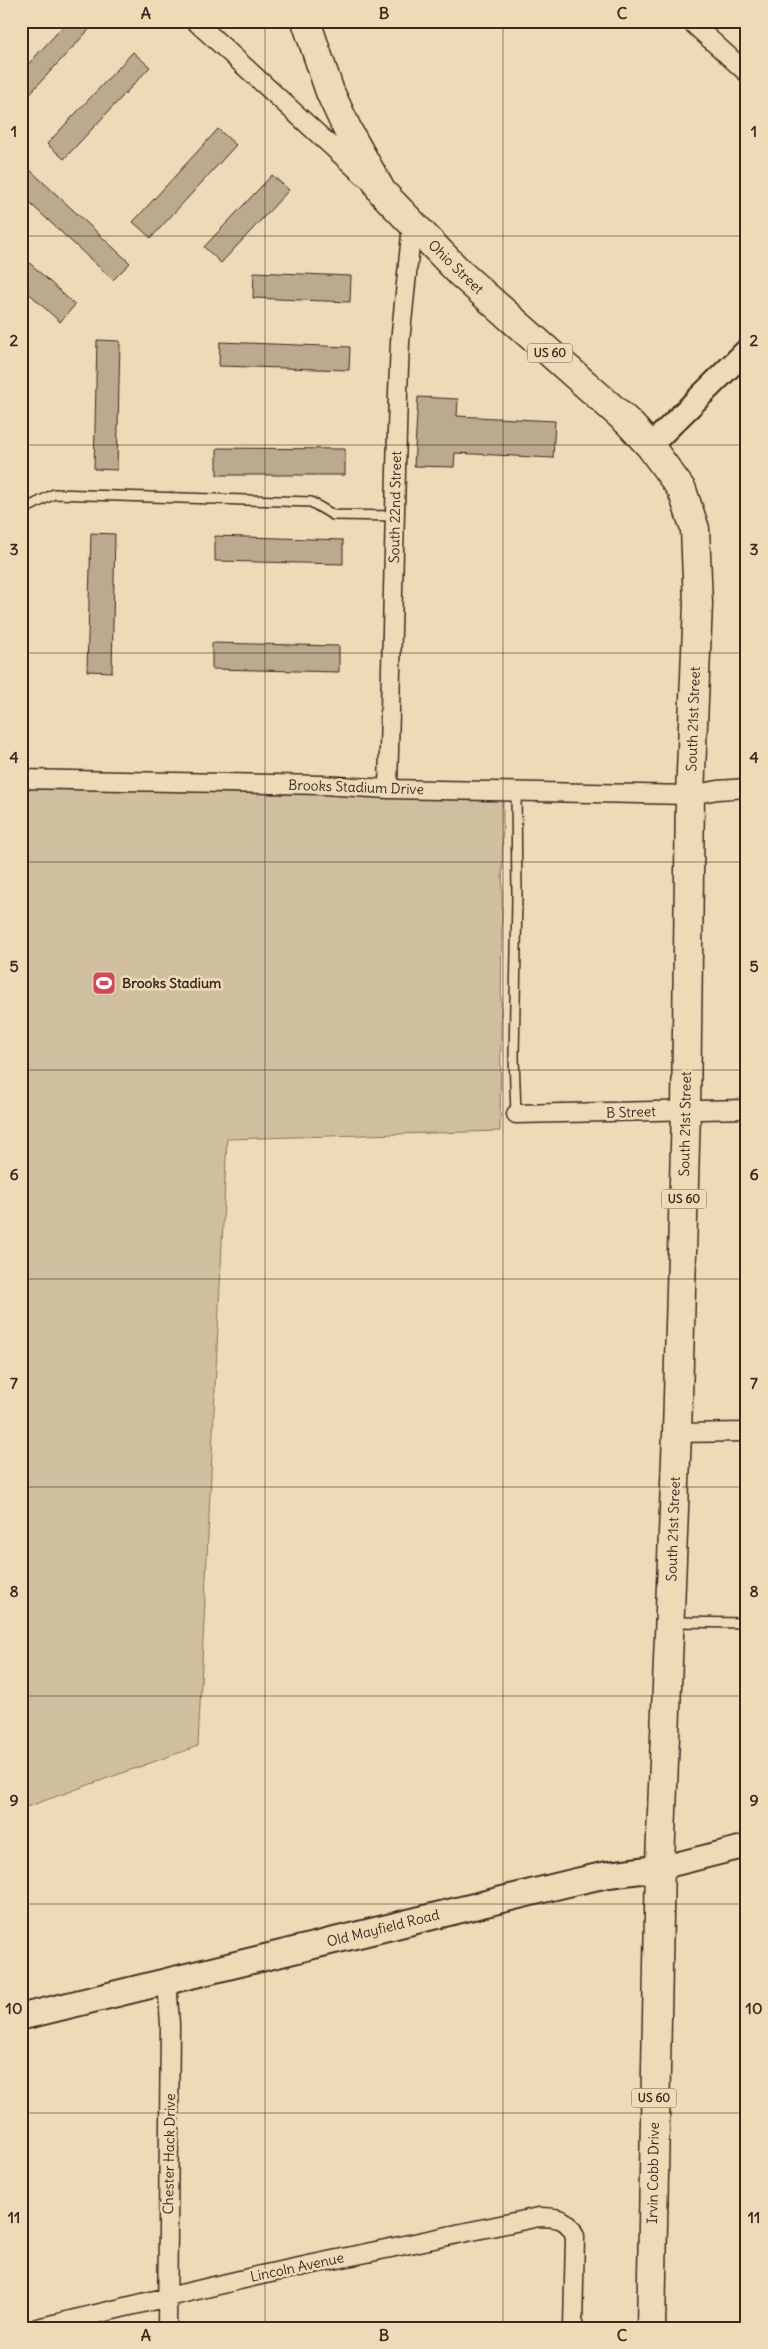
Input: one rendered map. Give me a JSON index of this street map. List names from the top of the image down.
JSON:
{
  "streets": {
    "main road": [
      "Ohio Street",
      "US 60",
      "South 21st Street",
      "Old Mayfield Road",
      "Irvin Cobb Drive"
    ],
    "street": [
      "South 22nd Street",
      "Brooks Stadium Drive",
      "B Street",
      "Chester Hack Drive",
      "Lincoln Avenue"
    ]
  },
  "crossings": [
    ["Ohio Street", "US 60"],
    ["Ohio Street", "South 22nd Street"],
    ["Ohio Street", "South 21st Street"],
    ["South 22nd Street", "Brooks Stadium Drive"],
    ["South 21st Street", "Brooks Stadium Drive"],
    ["South 21st Street", "B Street"],
    ["South 21st Street", "Old Mayfield Road"],
    ["South 21st Street", "Irvin Cobb Drive"],
    ["Old Mayfield Road", "Chester Hack Drive"],
    ["Old Mayfield Road", "Irvin Cobb Drive"],
    ["Chester Hack Drive", "Lincoln Avenue"]
  ],
  "places": {
    "sports": ["Brooks Stadium"]
  },
  "grid": {
    "columns": ["A", "B", "C"],
    "rows": [
      "1",
      "2",
      "3",
      "4",
      "5",
      "6",
      "7",
      "8",
      "9",
      "10",
      "11"
    ]
  }
}
